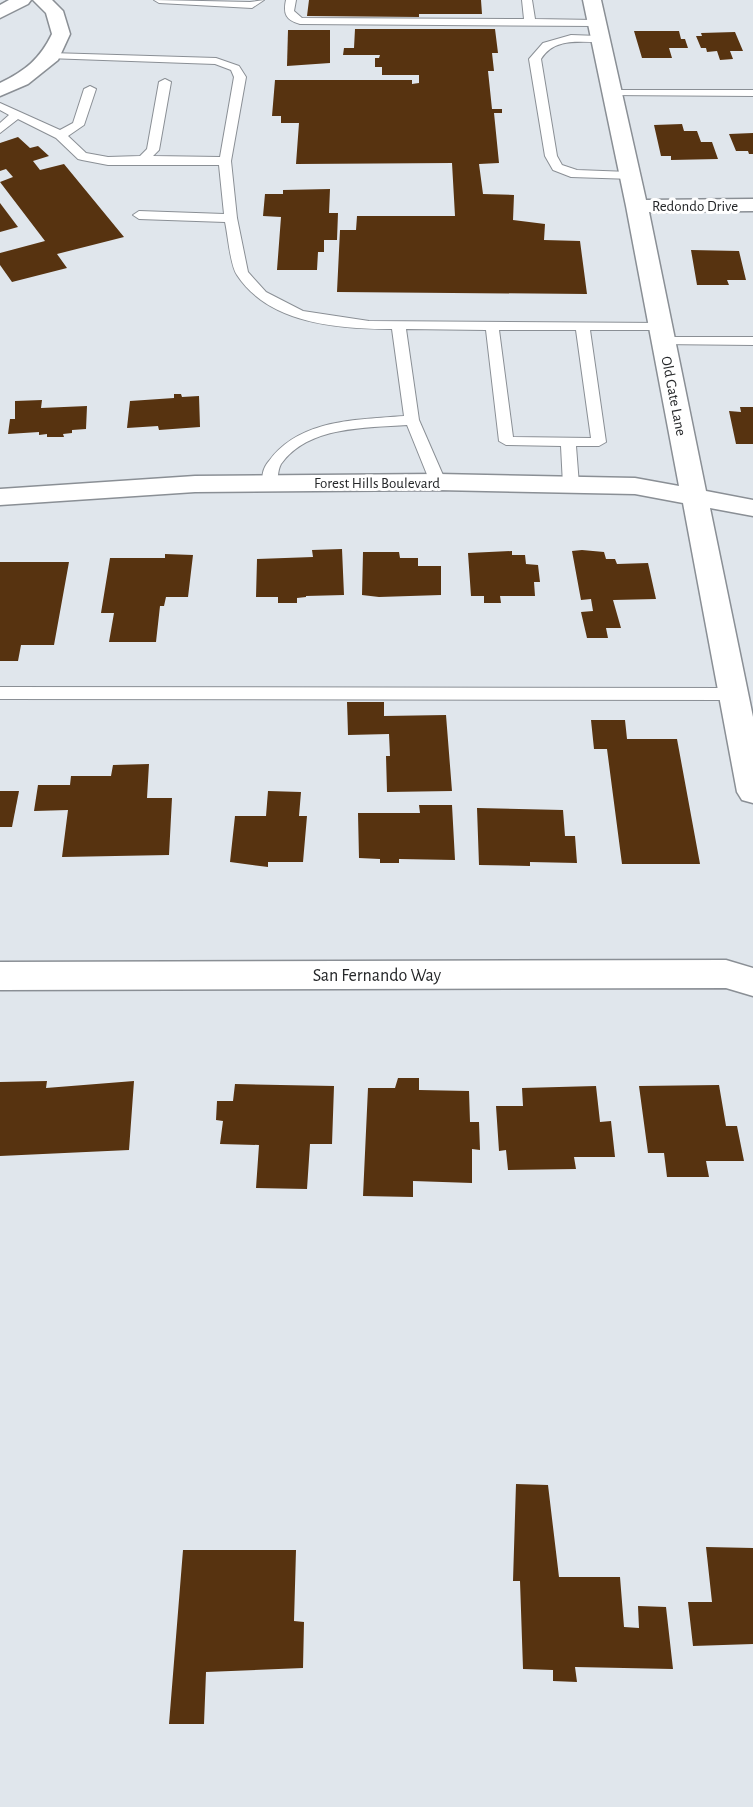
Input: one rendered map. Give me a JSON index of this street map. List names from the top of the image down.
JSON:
{
  "streets": {
    "street": [
      "Redondo Drive",
      "Old Gate Lane",
      "Forest Hills Boulevard",
      "San Fernando Way"
    ]
  },
  "crossings": [
    ["Redondo Drive", "Old Gate Lane"],
    ["Old Gate Lane", "Forest Hills Boulevard"]
  ]
}
